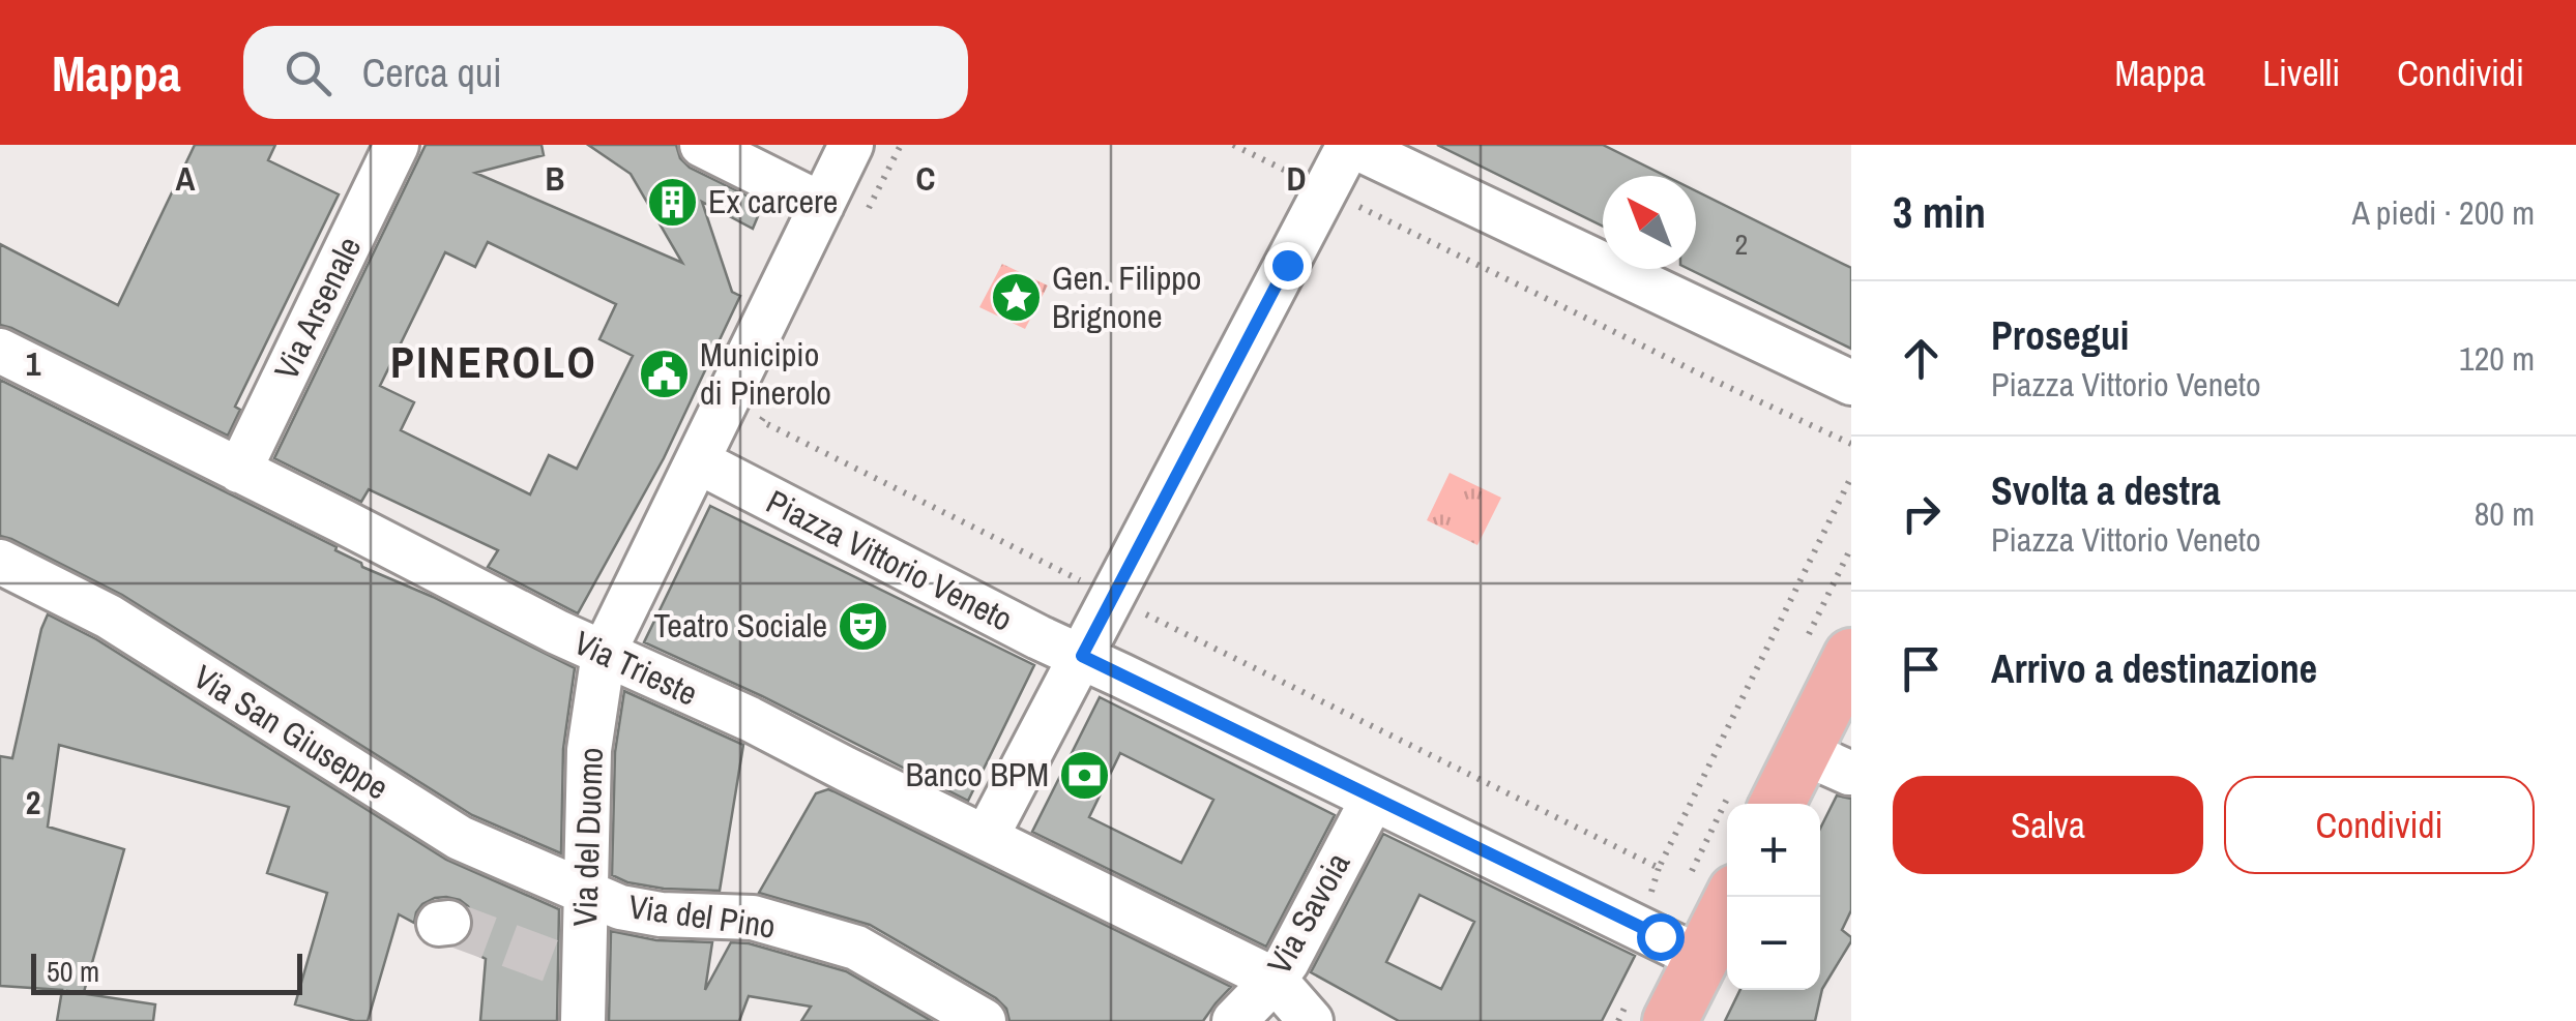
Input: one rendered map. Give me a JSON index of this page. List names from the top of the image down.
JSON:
{
  "streets": {
    "street": [
      "Via Arsenale",
      "Piazza Vittorio Veneto",
      "Via Trieste",
      "Via San Giuseppe",
      "Via del Duomo",
      "Via Savoia",
      "Via del Pino"
    ]
  },
  "crossings": [
    ["Via Arsenale", "Via Trieste"],
    ["Piazza Vittorio Veneto", "Via Savoia"],
    ["Via Trieste", "Via del Duomo"],
    ["Via Trieste", "Via Savoia"],
    ["Via San Giuseppe", "Via del Duomo"],
    ["Via San Giuseppe", "Via del Pino"],
    ["Via del Duomo", "Via del Pino"]
  ],
  "districts": ["PINEROLO"],
  "places": {
    "building": ["Ex carcere"],
    "place": ["Gen. Filippo Brignone"],
    "public building": ["Municipio di Pinerolo"],
    "theatre": ["Teatro Sociale"],
    "bank": ["Banco BPM"]
  },
  "house_numbers": ["2"],
  "scale_bar": "50 m",
  "north": "top left",
  "page": {
    "header": "Mappa",
    "search": "Cerca qui",
    "nav": ["Mappa", "Livelli", "Condividi"],
    "heading": ["3 min", "A piedi · 200 m"],
    "list": [
      ["Prosegui", "Piazza Vittorio Veneto", "120 m"],
      ["Svolta a destra", "Piazza Vittorio Veneto", "80 m"],
      "Arrivo a destinazione"
    ],
    "buttons": ["Salva", "Condividi"],
    "map_buttons": ["+", "−"],
    "scale": "50 m"
  },
  "grid": {
    "columns": [
      "A",
      "B",
      "C",
      "D"
    ],
    "rows": ["1", "2"]
  }
}
